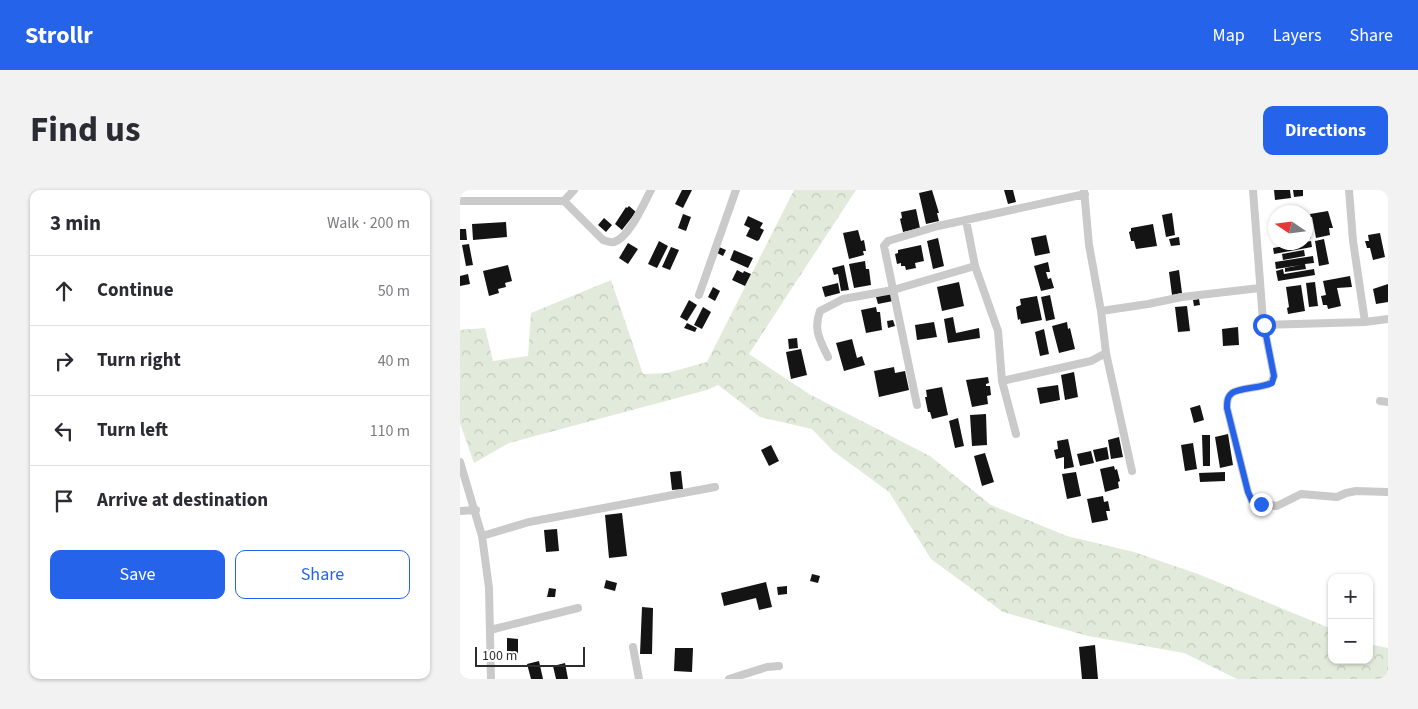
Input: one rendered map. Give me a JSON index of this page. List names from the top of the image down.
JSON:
{
  "scale_bar": "100 m",
  "north": "left",
  "page": {
    "header": "Strollr",
    "nav": ["Map", "Layers", "Share"],
    "title": "Find us",
    "buttons": [
      "Directions",
      ["Save", "Share"]
    ],
    "heading": ["3 min", "Walk · 200 m"],
    "list": [
      ["Continue", "50 m"],
      ["Turn right", "40 m"],
      ["Turn left", "110 m"],
      "Arrive at destination"
    ],
    "map_buttons": ["+", "−"],
    "scale": "100 m"
  }
}
